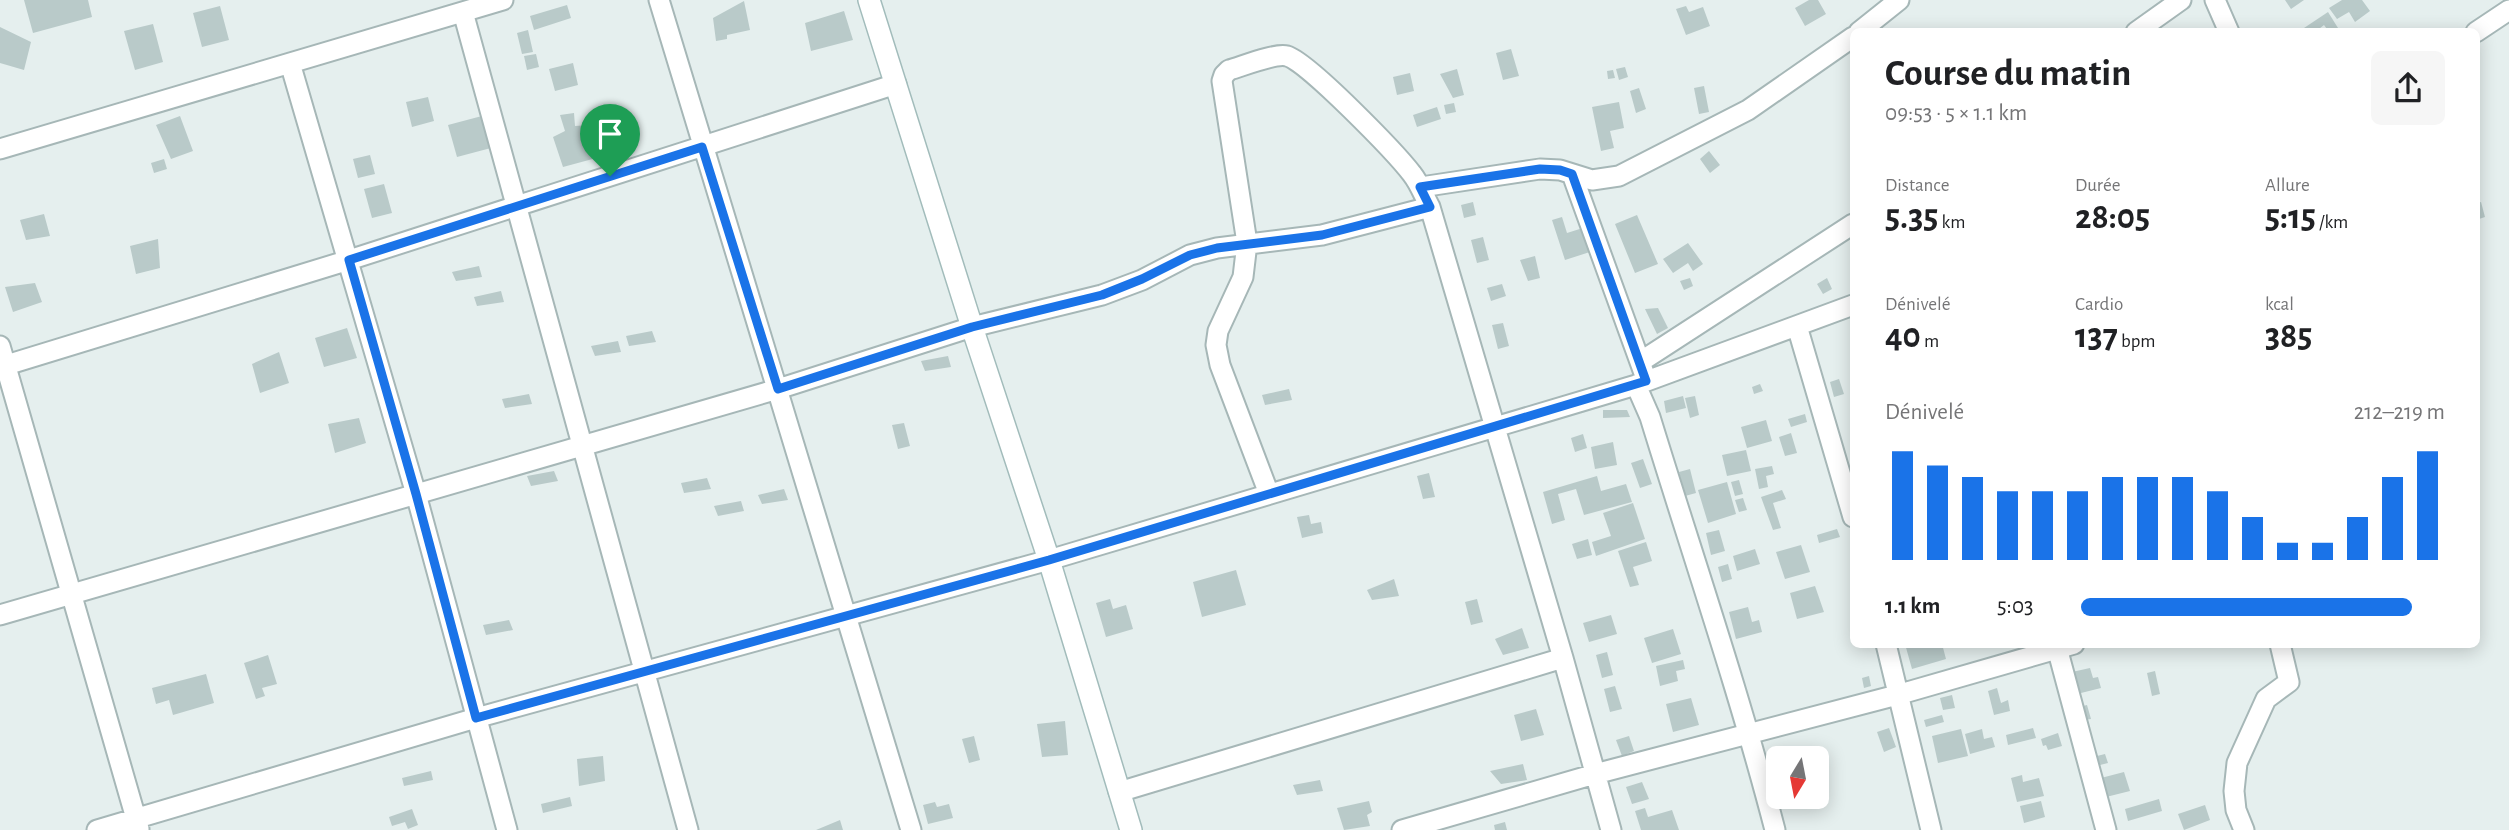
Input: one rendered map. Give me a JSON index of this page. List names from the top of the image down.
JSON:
{
  "north": "bottom",
  "page": {
    "heading": ["Course du matin", "09:53 · 5 × 1.1 km"],
    "stats": [
      ["Distance", "5.35 km"],
      ["Durée", "28:05"],
      ["Allure", "5:15 /km"],
      ["Dénivelé", "40 m"],
      ["Cardio", "137 bpm"],
      ["kcal", "385"]
    ],
    "chart": ["Dénivelé", "212–219 m"],
    "list": [
      {
        "name": "1.1 km",
        "note": "5:03"
      }
    ]
  }
}
